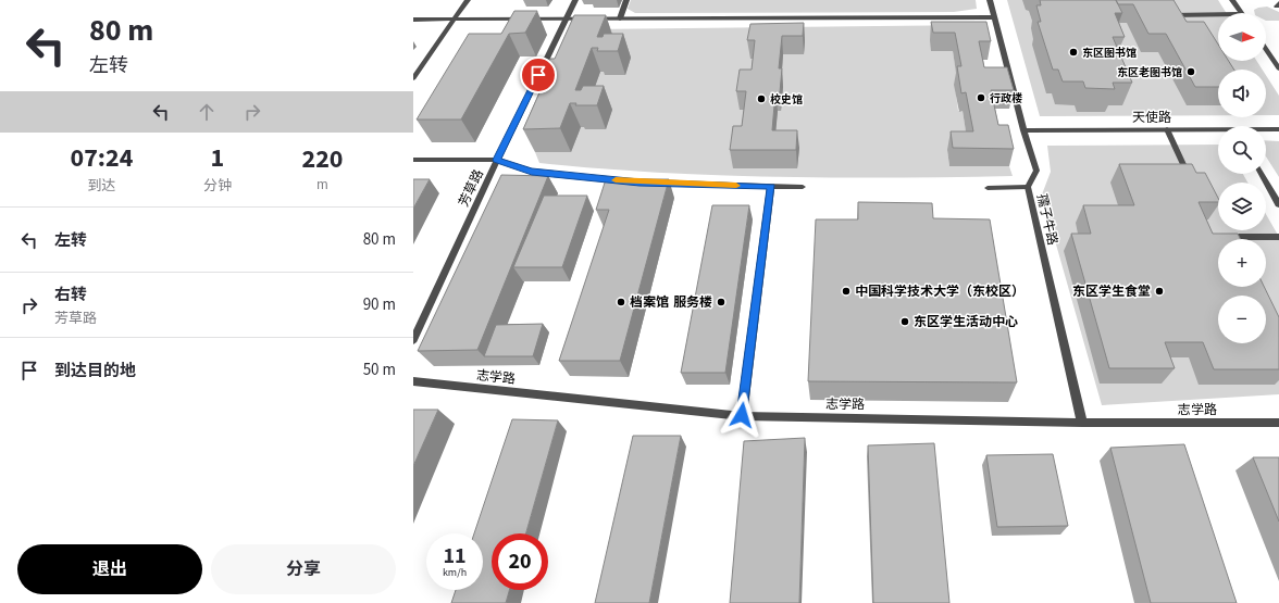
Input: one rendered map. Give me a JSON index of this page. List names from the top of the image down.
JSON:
{
  "streets": {
    "street": [
      "天使路",
      "芳草路",
      "孺子牛路",
      "志学路"
    ]
  },
  "crossings": [
    ["天使路", "孺子牛路"],
    ["孺子牛路", "志学路"]
  ],
  "places": [
    "东区图书馆",
    "东区老图书馆",
    "行政楼",
    "校史馆",
    "中国科学技术大学（东校区）",
    "东区学生食堂",
    "档案馆",
    "服务楼",
    "东区学生活动中心"
  ],
  "north": "right",
  "page": {
    "turn": ["80 m", "左转"],
    "map_buttons": ["+", "−"],
    "eta": [
      "07:24",
      "到达",
      "1",
      "分钟",
      "220",
      "m"
    ],
    "list": [
      {
        "name": "左转",
        "value": "80 m"
      },
      {
        "name": "右转",
        "note": "芳草路",
        "value": "90 m"
      },
      {
        "name": "到达目的地",
        "value": "50 m"
      }
    ],
    "speed": "11 km/h",
    "limit": "20",
    "buttons": ["退出", "分享"]
  }
}
